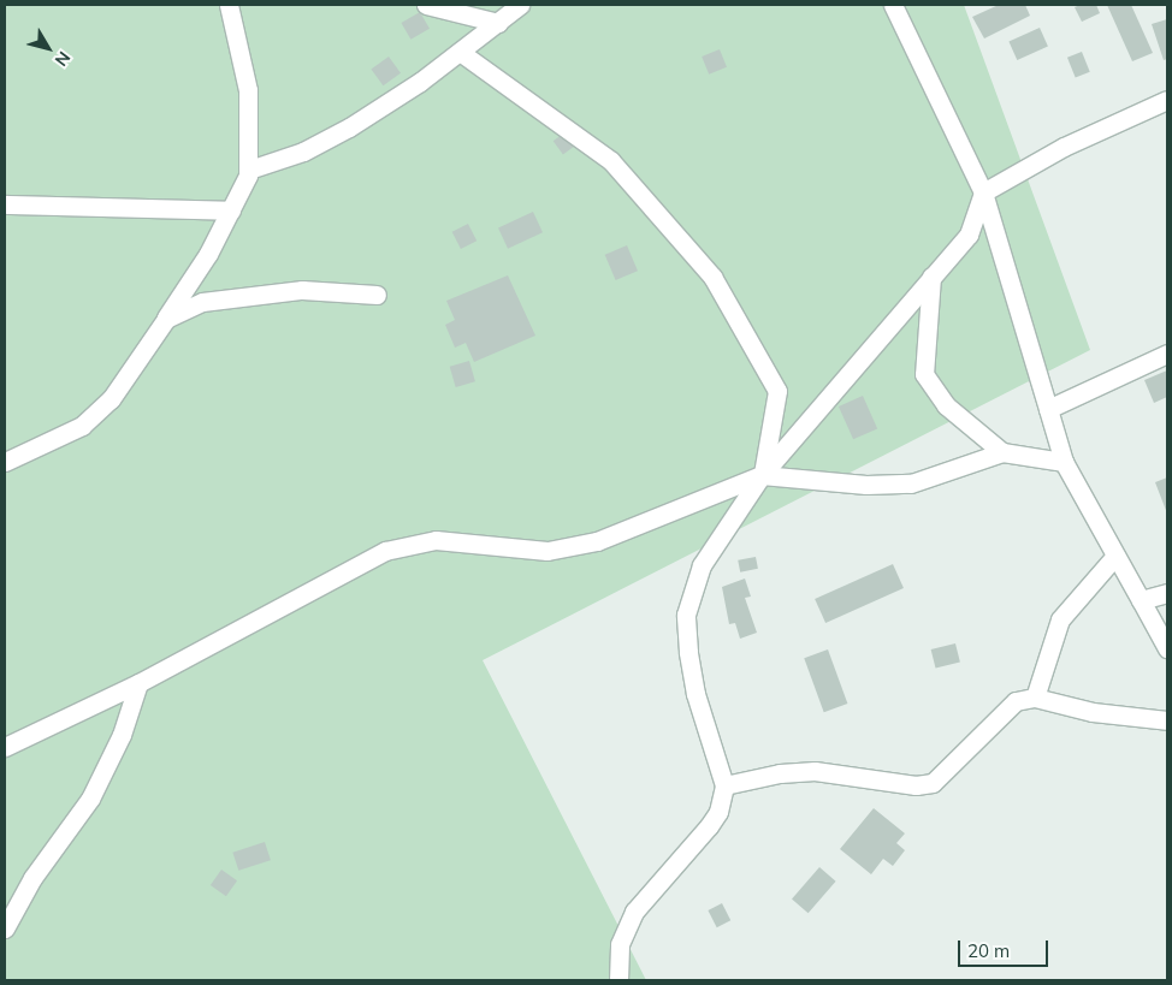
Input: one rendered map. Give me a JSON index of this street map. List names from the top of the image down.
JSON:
{
  "scale_bar": "20 m",
  "north": "bottom right"
}
